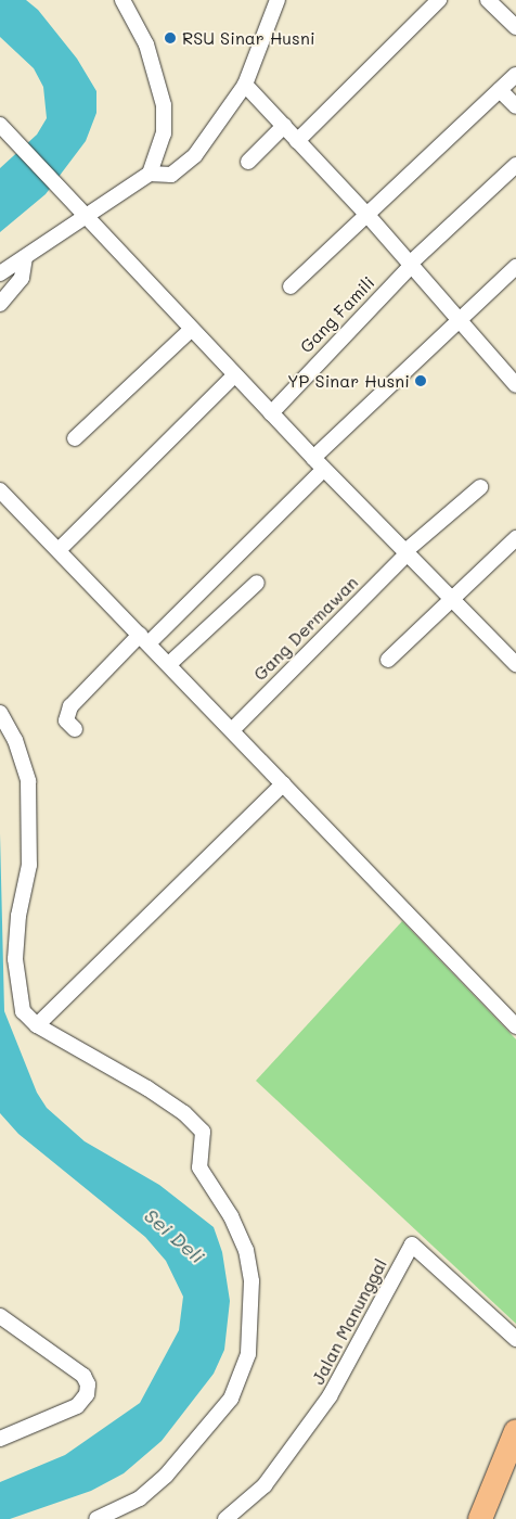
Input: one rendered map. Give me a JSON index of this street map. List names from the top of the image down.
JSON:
{
  "streets": {
    "street": ["Gang Famili", "Gang Dermawan", "Jalan Manunggal"]
  },
  "water": ["Sei Deli"],
  "places": ["RSU Sinar Husni", "YP Sinar Husni"]
}
